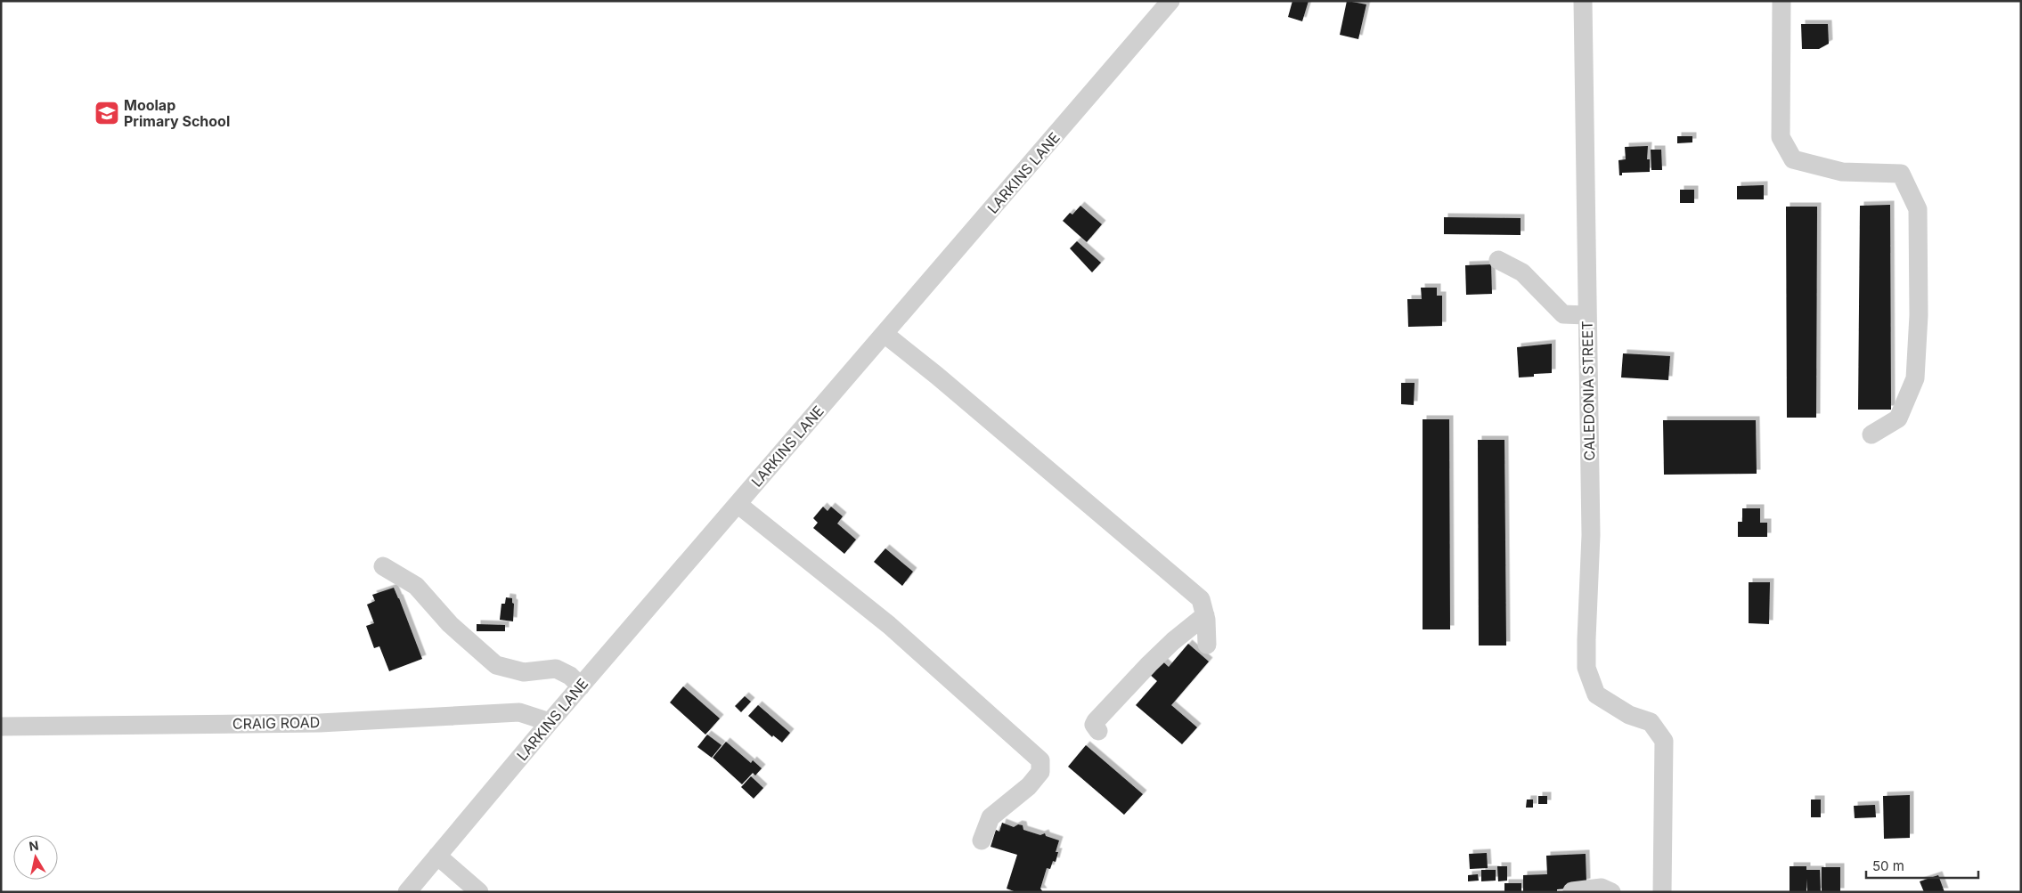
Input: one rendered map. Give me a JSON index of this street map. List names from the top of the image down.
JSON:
{
  "streets": {
    "street": ["LARKINS LANE", "CALEDONIA STREET", "CRAIG ROAD"]
  },
  "crossings": [
    ["LARKINS LANE", "CRAIG ROAD"]
  ],
  "places": {
    "school or university": ["Moolap Primary School"]
  },
  "scale_bar": "50 m",
  "north": "top"
}
